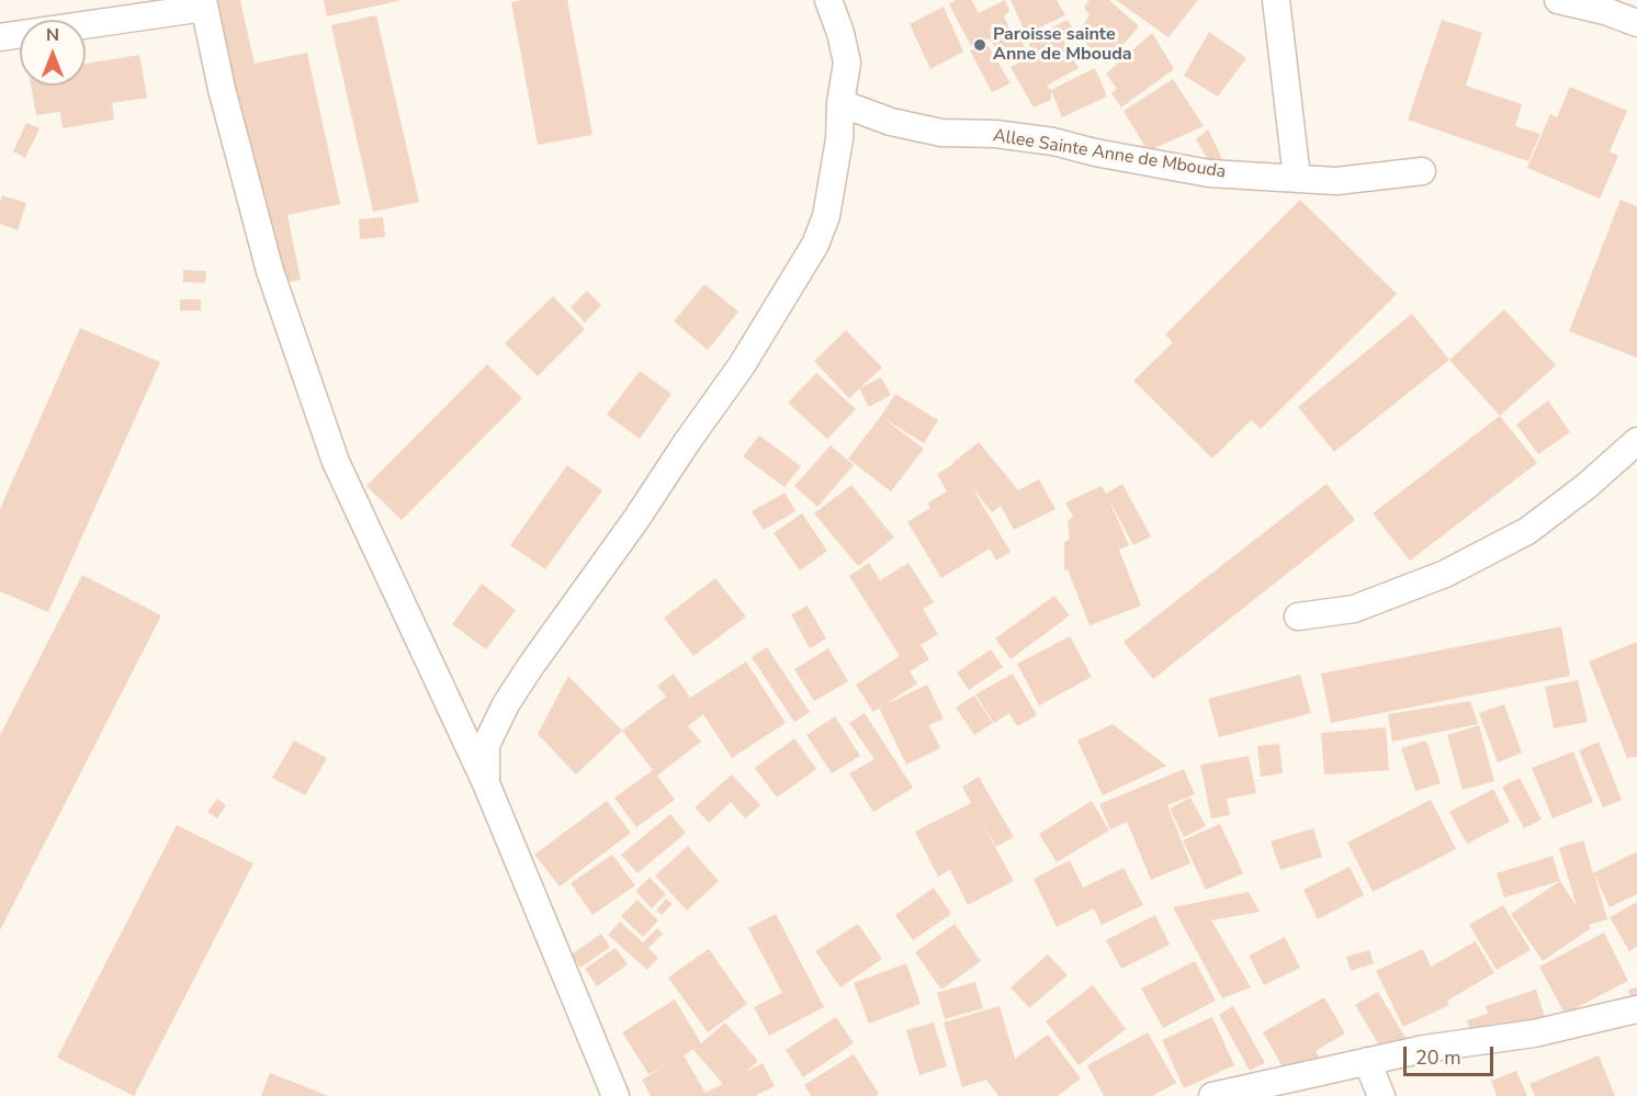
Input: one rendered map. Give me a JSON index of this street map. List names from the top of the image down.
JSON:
{
  "streets": {
    "street": ["Allee Sainte Anne de Mbouda"]
  },
  "places": ["Paroisse sainte Anne de Mbouda"],
  "scale_bar": "20 m",
  "north": "top"
}
